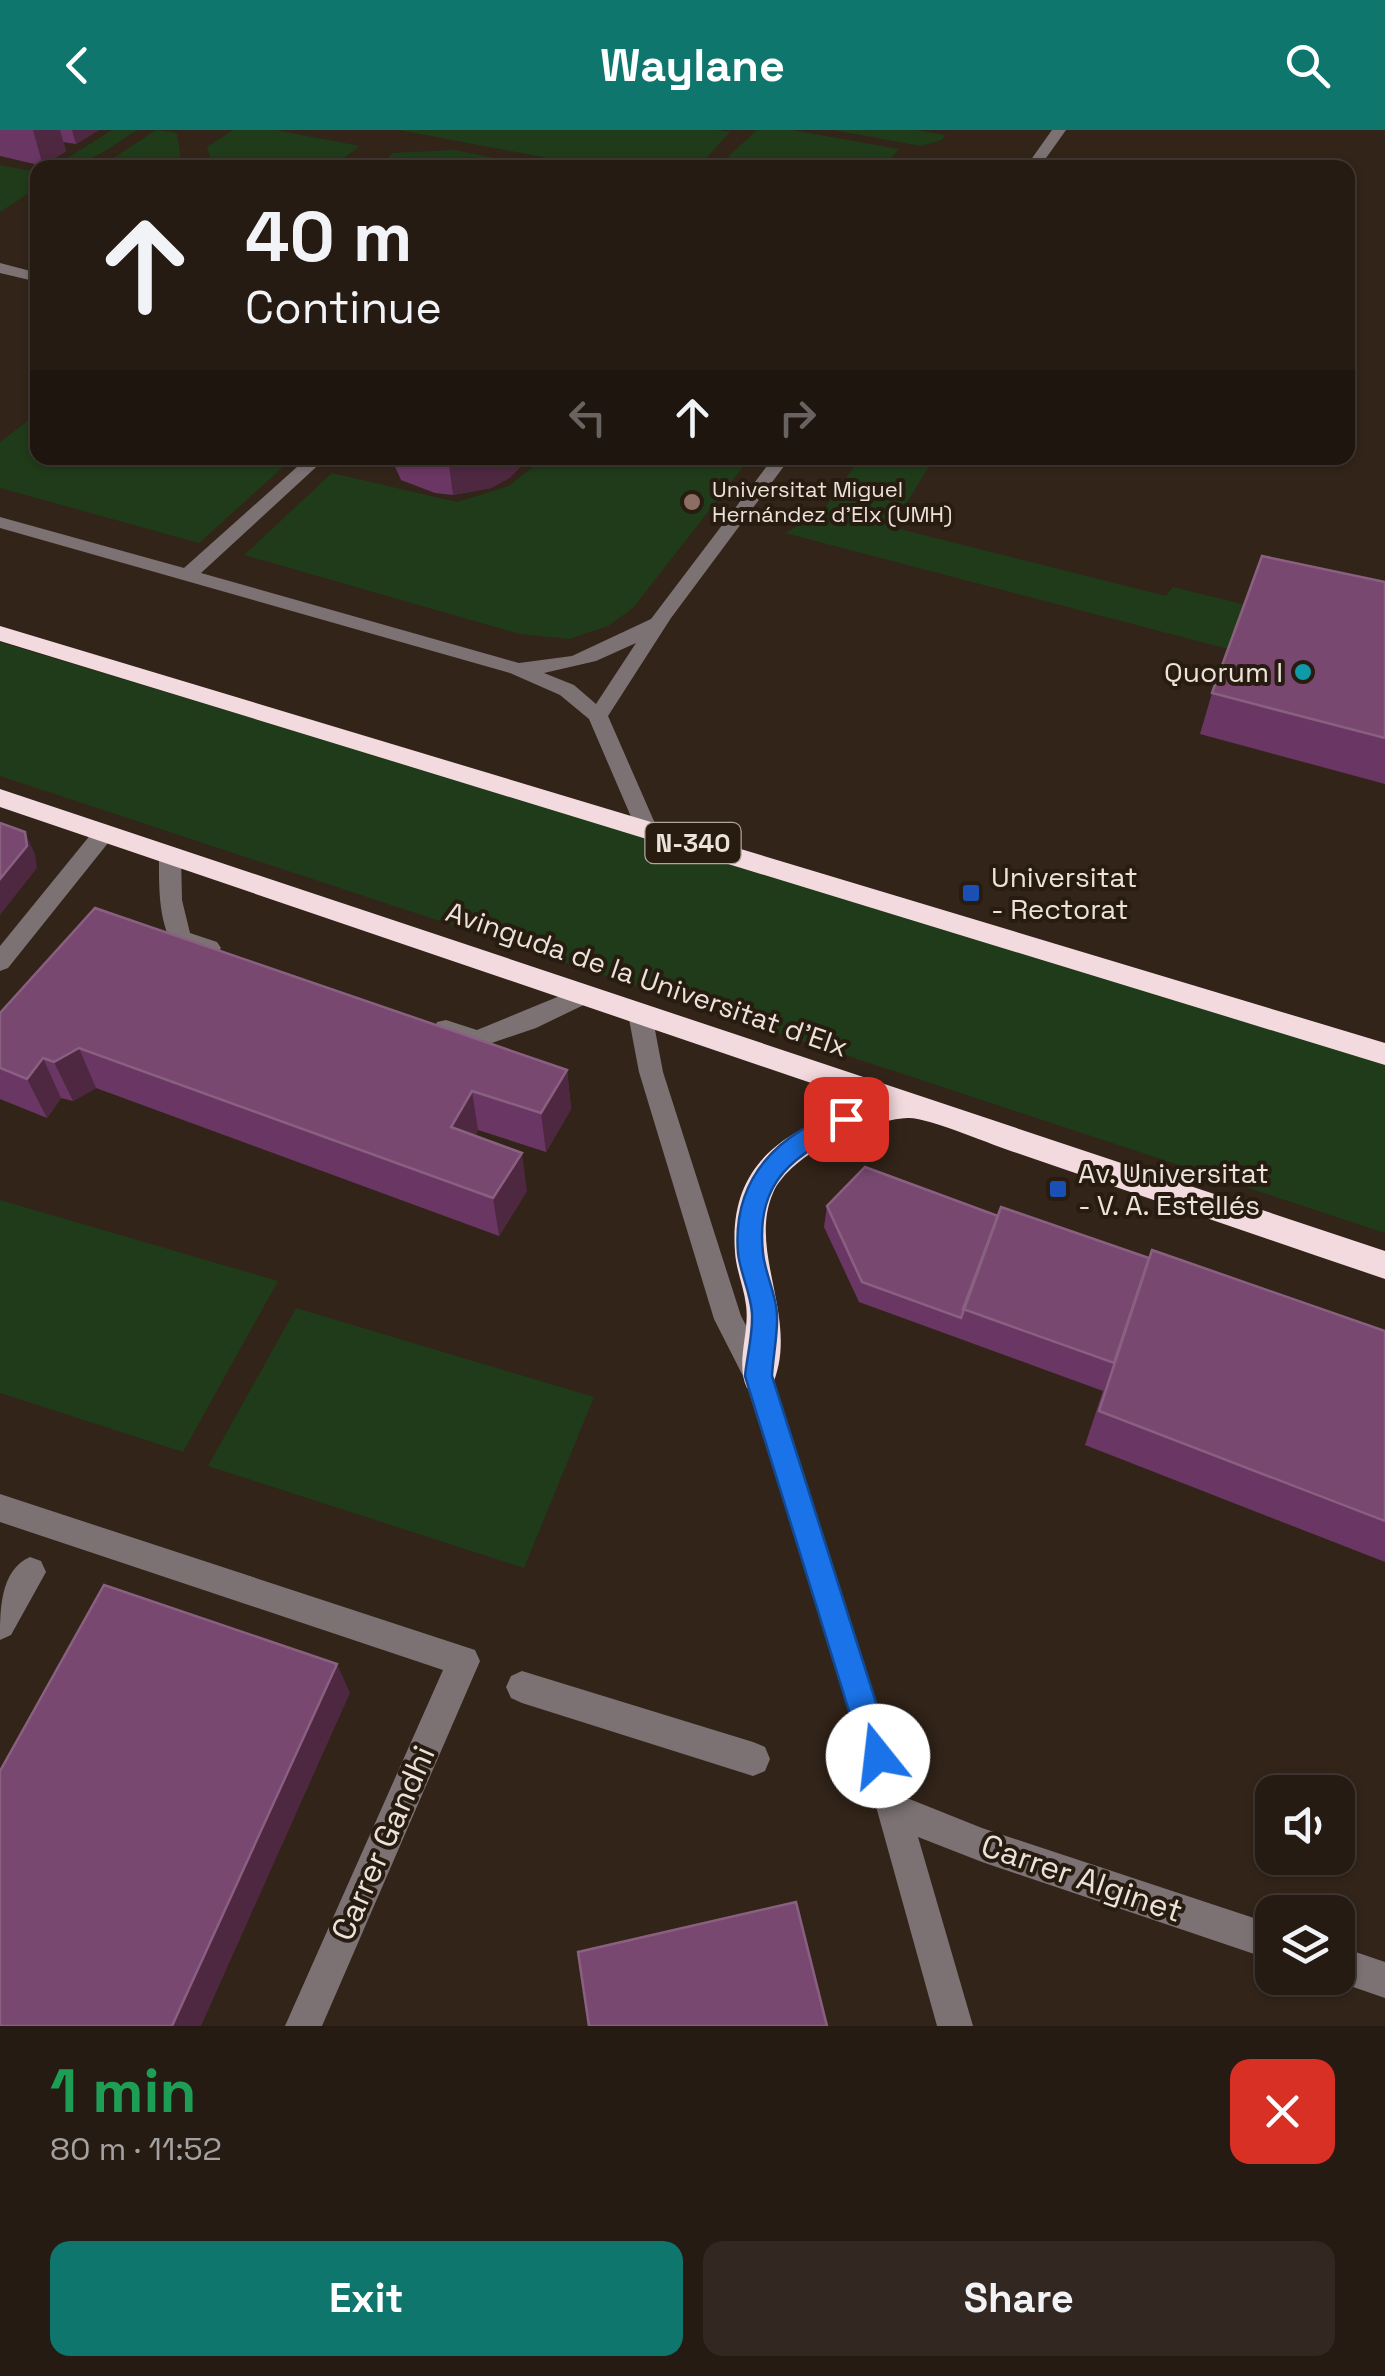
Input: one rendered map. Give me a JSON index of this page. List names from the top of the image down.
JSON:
{
  "streets": {
    "highway": ["N-340", "Avinguda de la Universitat d'Elx"],
    "street": ["Carrer Gandhi", "Carrer Alginet"]
  },
  "places": {
    "other": ["Universitat Miguel Hernández d'Elx (UMH)", "Quorum I"],
    "transit": ["Universitat - Rectorat", "Av. Universitat - V. A. Estellés"]
  },
  "page": {
    "header": "Waylane",
    "turn": ["40 m", "Continue"],
    "heading": ["1 min", "80 m · 11:52"],
    "buttons": ["Exit", "Share"]
  }
}
